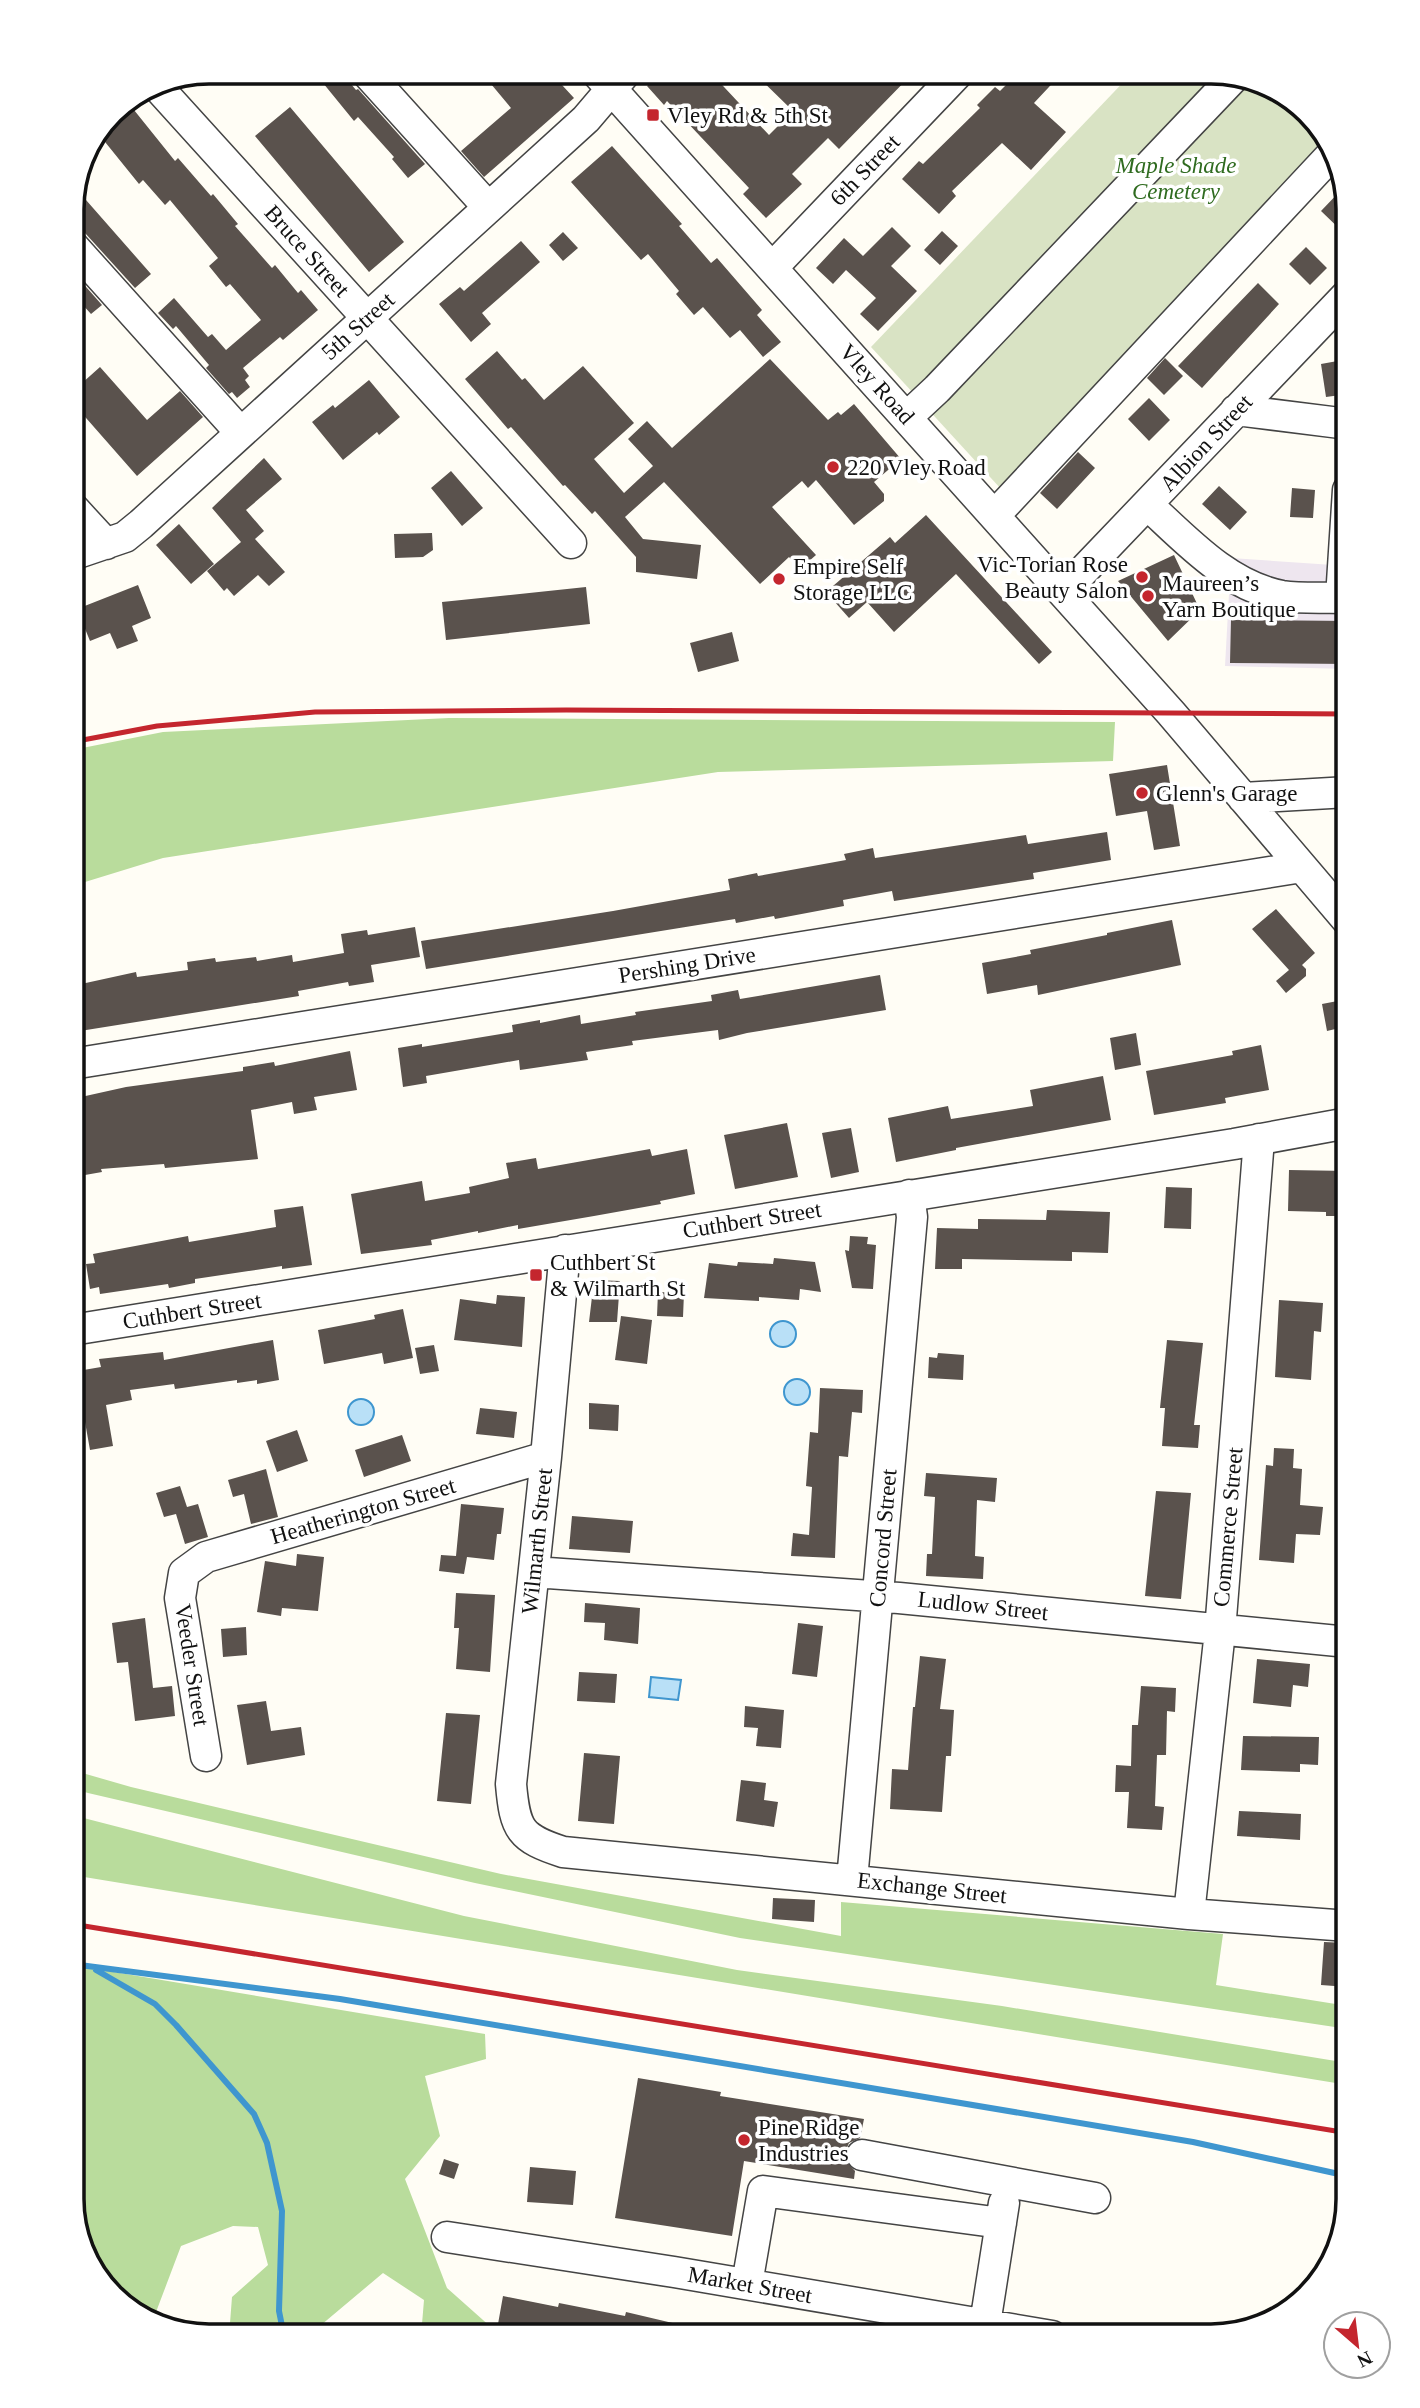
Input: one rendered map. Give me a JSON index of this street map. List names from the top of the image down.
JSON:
{
  "streets": {
    "street": [
      "6th Street",
      "Bruce Street",
      "5th Street",
      "Vley Road",
      "Albion Street",
      "Pershing Drive",
      "Cuthbert Street",
      "Heatherington Street",
      "Commerce Street",
      "Concord Street",
      "Wilmarth Street",
      "Ludlow Street",
      "Veeder Street",
      "Exchange Street",
      "Market Street"
    ]
  },
  "crossings": [
    ["6th Street", "Vley Road"],
    ["Bruce Street", "5th Street"],
    ["Vley Road", "Albion Street"],
    ["Vley Road", "Pershing Drive"],
    ["Cuthbert Street", "Commerce Street"],
    ["Cuthbert Street", "Concord Street"],
    ["Cuthbert Street", "Wilmarth Street"],
    ["Heatherington Street", "Wilmarth Street"],
    ["Heatherington Street", "Veeder Street"],
    ["Commerce Street", "Ludlow Street"],
    ["Commerce Street", "Exchange Street"],
    ["Concord Street", "Ludlow Street"],
    ["Concord Street", "Exchange Street"],
    ["Wilmarth Street", "Ludlow Street"],
    ["Wilmarth Street", "Exchange Street"]
  ],
  "parks": ["Maple Shade Cemetery"],
  "places": {
    "transit": ["Vley Rd & 5th St", "Cuthbert St & Wilmarth St"],
    "other": [
      "220 Vley Road",
      "Vic-Torian Rose Beauty Salon",
      "Empire Self Storage LLC",
      "Maureen’s Yarn Boutique",
      "Glenn's Garage",
      "Pine Ridge Industries"
    ]
  },
  "north": "bottom right"
}
